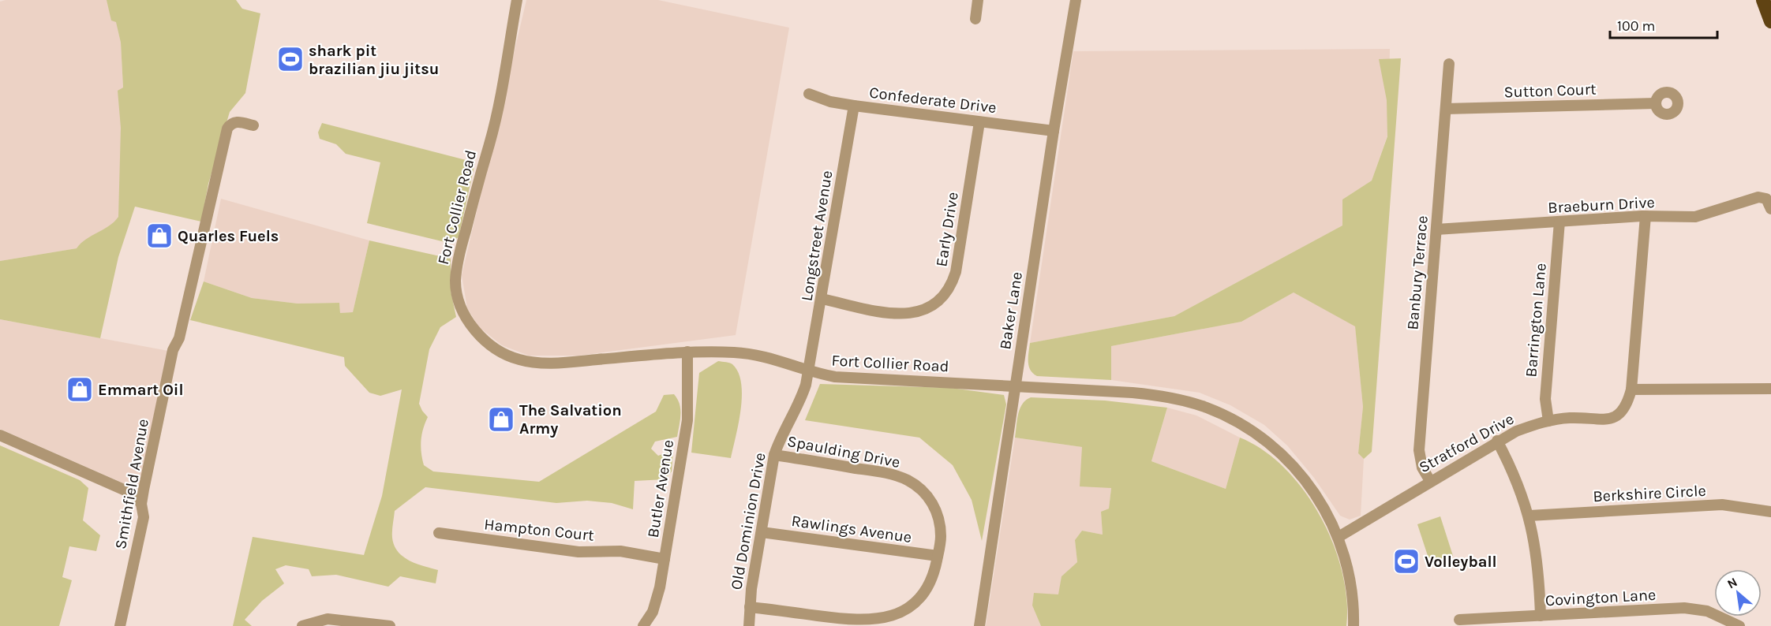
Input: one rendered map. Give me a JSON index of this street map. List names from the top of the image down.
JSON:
{
  "streets": {
    "street": [
      "Sutton Court",
      "Confederate Drive",
      "Braeburn Drive",
      "Fort Collier Road",
      "Early Drive",
      "Longstreet Avenue",
      "Banbury Terrace",
      "Baker Lane",
      "Barrington Lane",
      "Stratford Drive",
      "Spaulding Drive",
      "Smithfield Avenue",
      "Butler Avenue",
      "Berkshire Circle",
      "Old Dominion Drive",
      "Rawlings Avenue",
      "Hampton Court",
      "Covington Lane"
    ]
  },
  "crossings": [
    ["Sutton Court", "Banbury Terrace"],
    ["Confederate Drive", "Early Drive"],
    ["Confederate Drive", "Longstreet Avenue"],
    ["Confederate Drive", "Baker Lane"],
    ["Braeburn Drive", "Banbury Terrace"],
    ["Braeburn Drive", "Barrington Lane"],
    ["Braeburn Drive", "Stratford Drive"],
    ["Fort Collier Road", "Longstreet Avenue"],
    ["Fort Collier Road", "Baker Lane"],
    ["Fort Collier Road", "Stratford Drive"],
    ["Fort Collier Road", "Butler Avenue"],
    ["Fort Collier Road", "Old Dominion Drive"],
    ["Early Drive", "Longstreet Avenue"],
    ["Longstreet Avenue", "Old Dominion Drive"],
    ["Banbury Terrace", "Stratford Drive"],
    ["Barrington Lane", "Stratford Drive"],
    ["Spaulding Drive", "Old Dominion Drive"],
    ["Spaulding Drive", "Rawlings Avenue"],
    ["Butler Avenue", "Hampton Court"],
    ["Old Dominion Drive", "Rawlings Avenue"]
  ],
  "places": {
    "sports": ["shark pit brazilian jiu jitsu", "Volleyball"],
    "shop": ["Quarles Fuels", "Emmart Oil", "The Salvation Army"]
  },
  "scale_bar": "100 m",
  "north": "top left"
}
